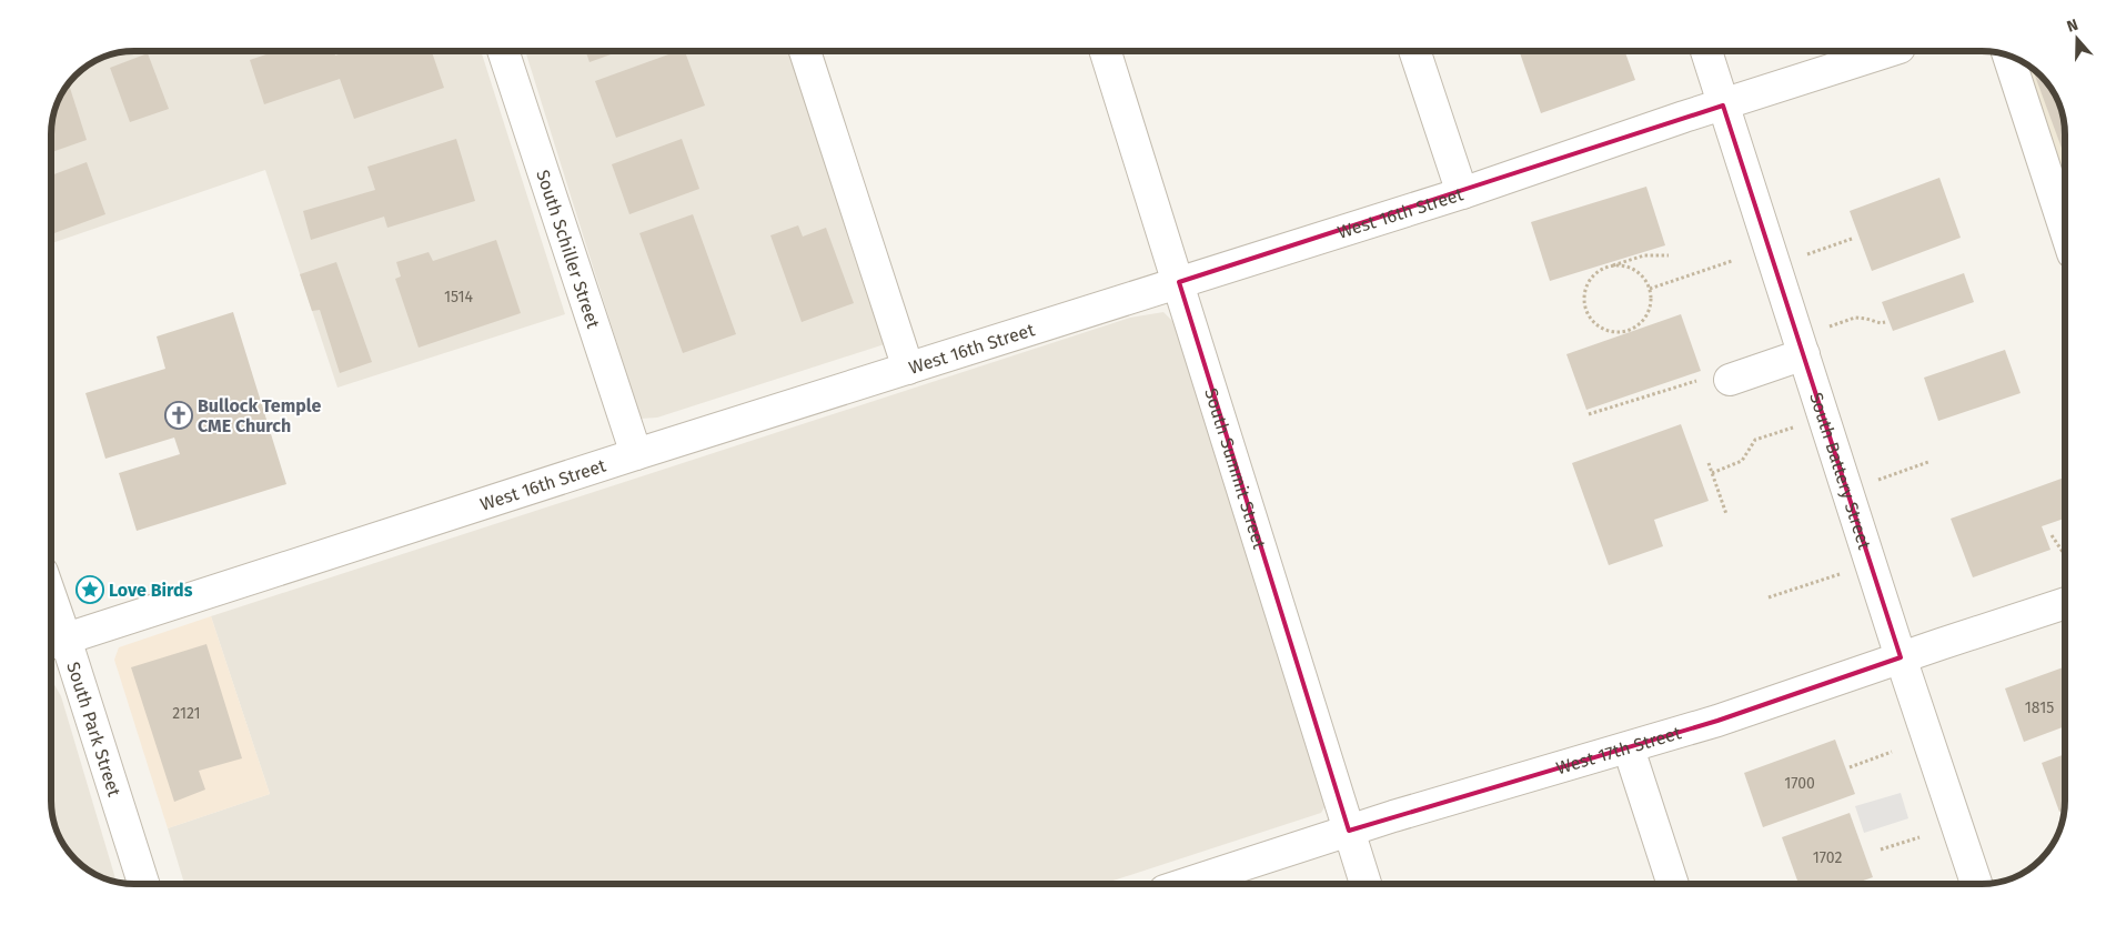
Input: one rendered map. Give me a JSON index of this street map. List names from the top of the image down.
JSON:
{
  "streets": {
    "street": [
      "West 16th Street",
      "South Schiller Street",
      "South Summit Street",
      "South Battery Street",
      "South Park Street",
      "West 17th Street"
    ]
  },
  "crossings": [
    ["West 16th Street", "South Schiller Street"],
    ["West 16th Street", "South Summit Street"],
    ["West 16th Street", "South Battery Street"],
    ["West 16th Street", "South Park Street"],
    ["South Summit Street", "West 17th Street"],
    ["South Battery Street", "West 17th Street"]
  ],
  "places": {
    "church": ["Bullock Temple CME Church"],
    "place": ["Love Birds"]
  },
  "house_numbers": [
    "1514",
    "1815",
    "2121",
    "1700",
    "1702"
  ],
  "north": "top"
}
